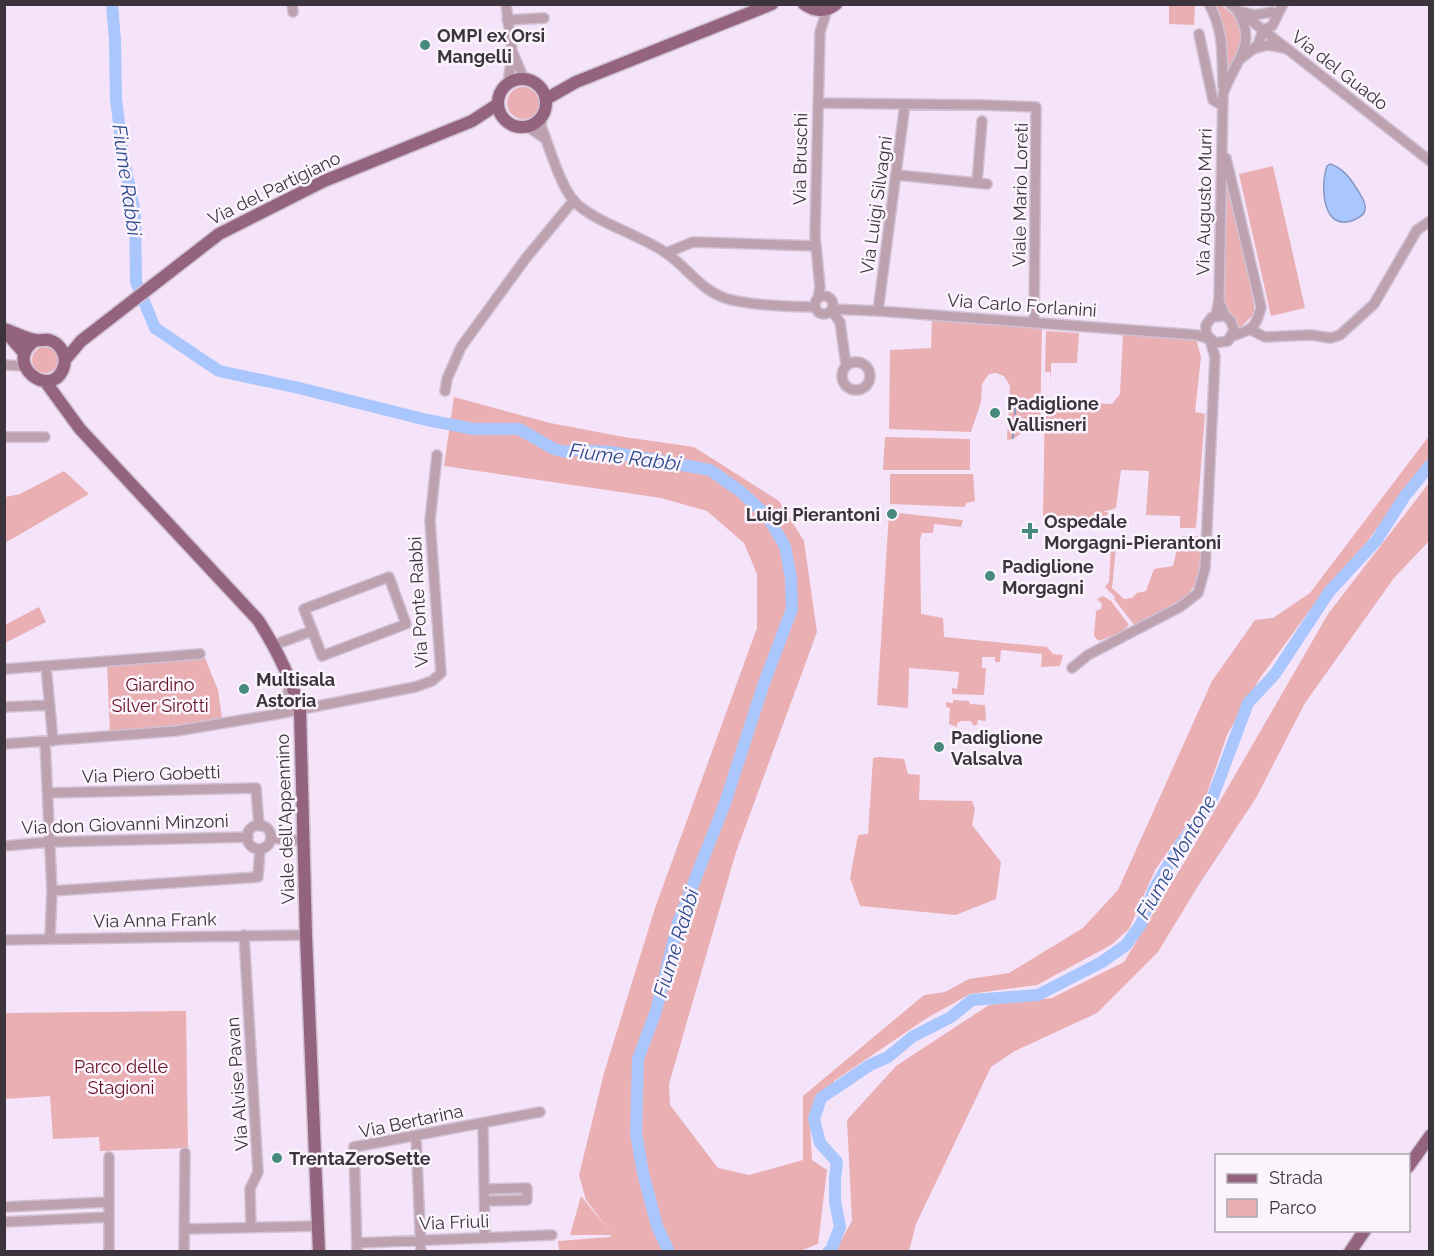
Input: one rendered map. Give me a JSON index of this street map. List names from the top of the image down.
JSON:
{
  "streets": {
    "main road": ["Via del Partigiano", "Viale dell'Appennino"],
    "street": [
      "Via del Guado",
      "Via Bruschi",
      "Viale Mario Loreti",
      "Via Augusto Murri",
      "Via Luigi Silvagni",
      "Via Carlo Forlanini",
      "Via Ponte Rabbi",
      "Via Piero Gobetti",
      "Via don Giovanni Minzoni",
      "Via Anna Frank",
      "Via Alvise Pavan",
      "Via Bertarina",
      "Via Friuli"
    ]
  },
  "crossings": [
    ["Via del Guado", "Via Augusto Murri"],
    ["Via Bruschi", "Viale Mario Loreti"],
    ["Via Bruschi", "Via Carlo Forlanini"],
    ["Via del Partigiano", "Viale dell'Appennino"],
    ["Viale Mario Loreti", "Via Luigi Silvagni"],
    ["Viale Mario Loreti", "Via Carlo Forlanini"],
    ["Via Augusto Murri", "Via Carlo Forlanini"],
    ["Via Luigi Silvagni", "Via Carlo Forlanini"],
    ["Via Ponte Rabbi", "Viale dell'Appennino"],
    ["Via Piero Gobetti", "Via don Giovanni Minzoni"],
    ["Viale dell'Appennino", "Via Anna Frank"],
    ["Via Anna Frank", "Via Alvise Pavan"],
    ["Via Bertarina", "Via Friuli"]
  ],
  "water": ["Fiume Rabbi", "Fiume Montone"],
  "parks": ["Giardino Silver Sirotti", "Parco delle Stagioni"],
  "places": {
    "other": [
      "OMPI ex Orsi Mangelli",
      "Padiglione Vallisneri",
      "Luigi Pierantoni",
      "Padiglione Morgagni",
      "Multisala Astoria",
      "Padiglione Valsalva",
      "TrentaZeroSette"
    ],
    "health": ["Ospedale Morgagni-Pierantoni"]
  },
  "legend": ["Strada", "Parco"]
}
